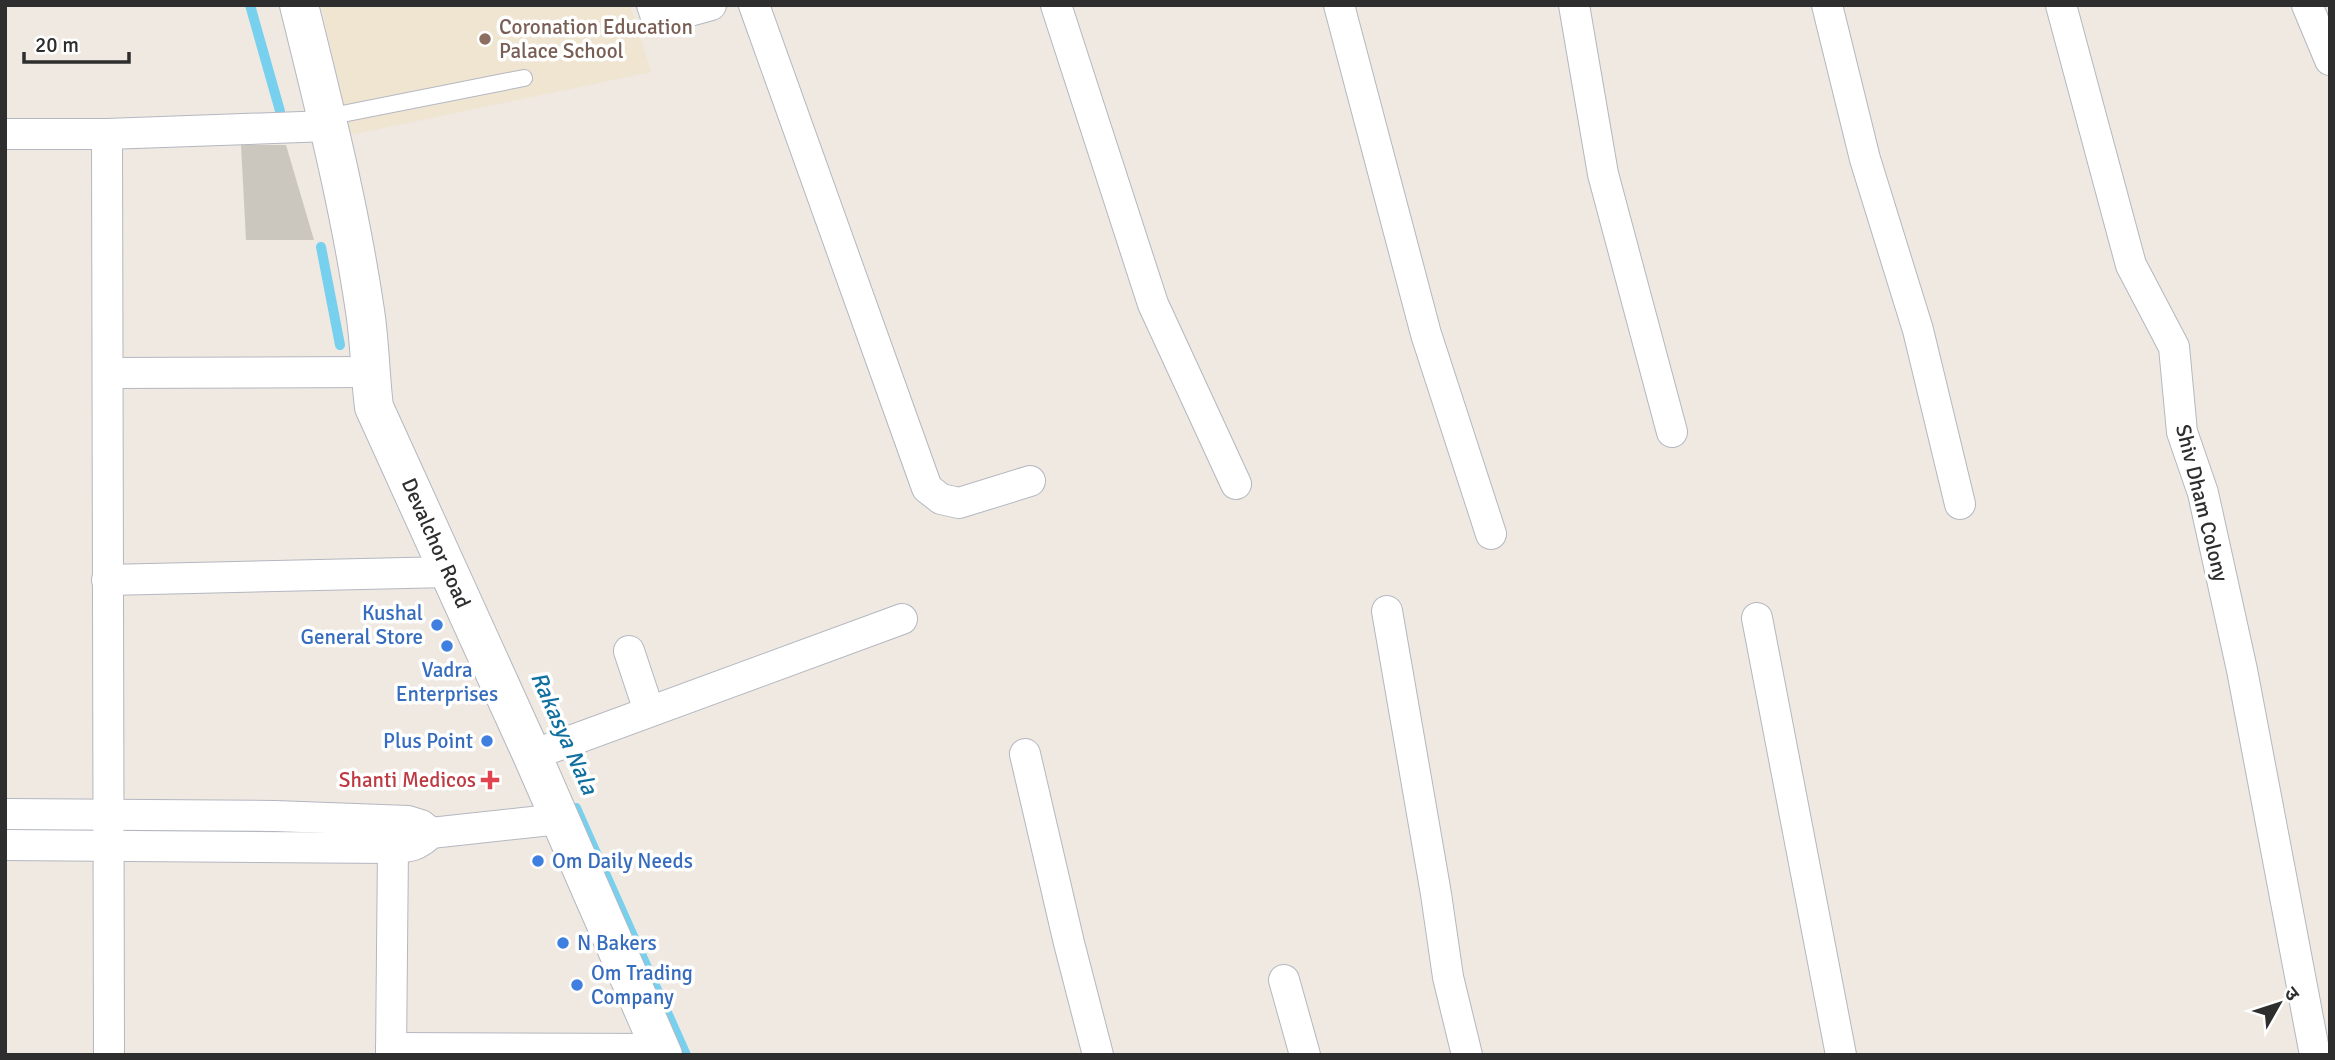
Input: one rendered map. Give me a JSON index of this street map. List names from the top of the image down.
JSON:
{
  "streets": {
    "main road": ["Devalchor Road"],
    "street": ["Shiv Dham Colony"]
  },
  "water": ["Rakasya Nala"],
  "places": {
    "other": [
      "Coronation Education Palace School",
      "Kushal General Store",
      "Vadra Enterprises",
      "Plus Point",
      "Om Daily Needs",
      "N Bakers",
      "Om Trading Company"
    ],
    "health": ["Shanti Medicos"]
  },
  "scale_bar": "20 m",
  "north": "top right"
}
